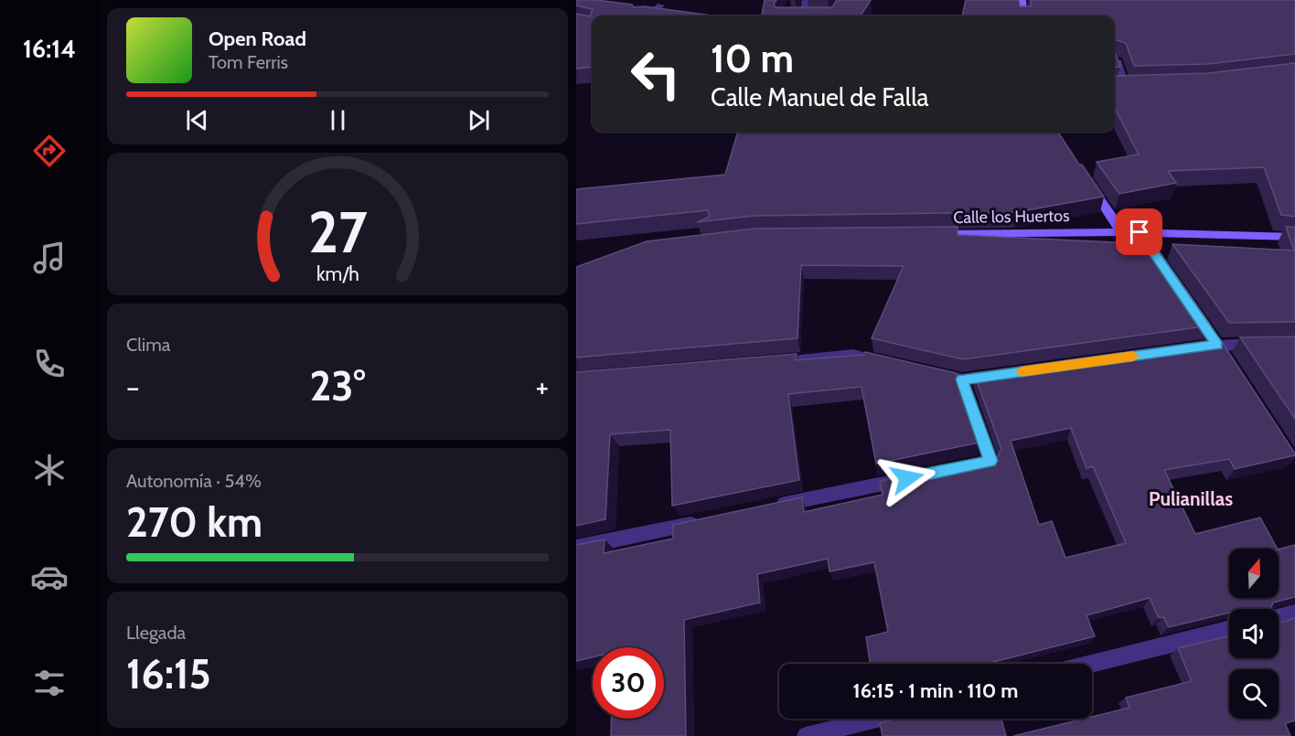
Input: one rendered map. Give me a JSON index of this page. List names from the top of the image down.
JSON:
{
  "streets": {
    "street": ["Calle los Huertos"]
  },
  "districts": ["Pulianillas"],
  "north": "top",
  "page": {
    "tabs": "16:14",
    "turn": ["10 m", "Calle Manuel de Falla"],
    "song": ["Open Road", "Tom Ferris"],
    "tile": [
      "Clima",
      ["Autonomía · 54%", "270 km"],
      ["Llegada", "16:15"]
    ],
    "heat": ["−", "23°", "+"],
    "limit": "30",
    "trip": "16:15 · 1 min · 110 m",
    "gauge": ["27", "km/h"]
  }
}
